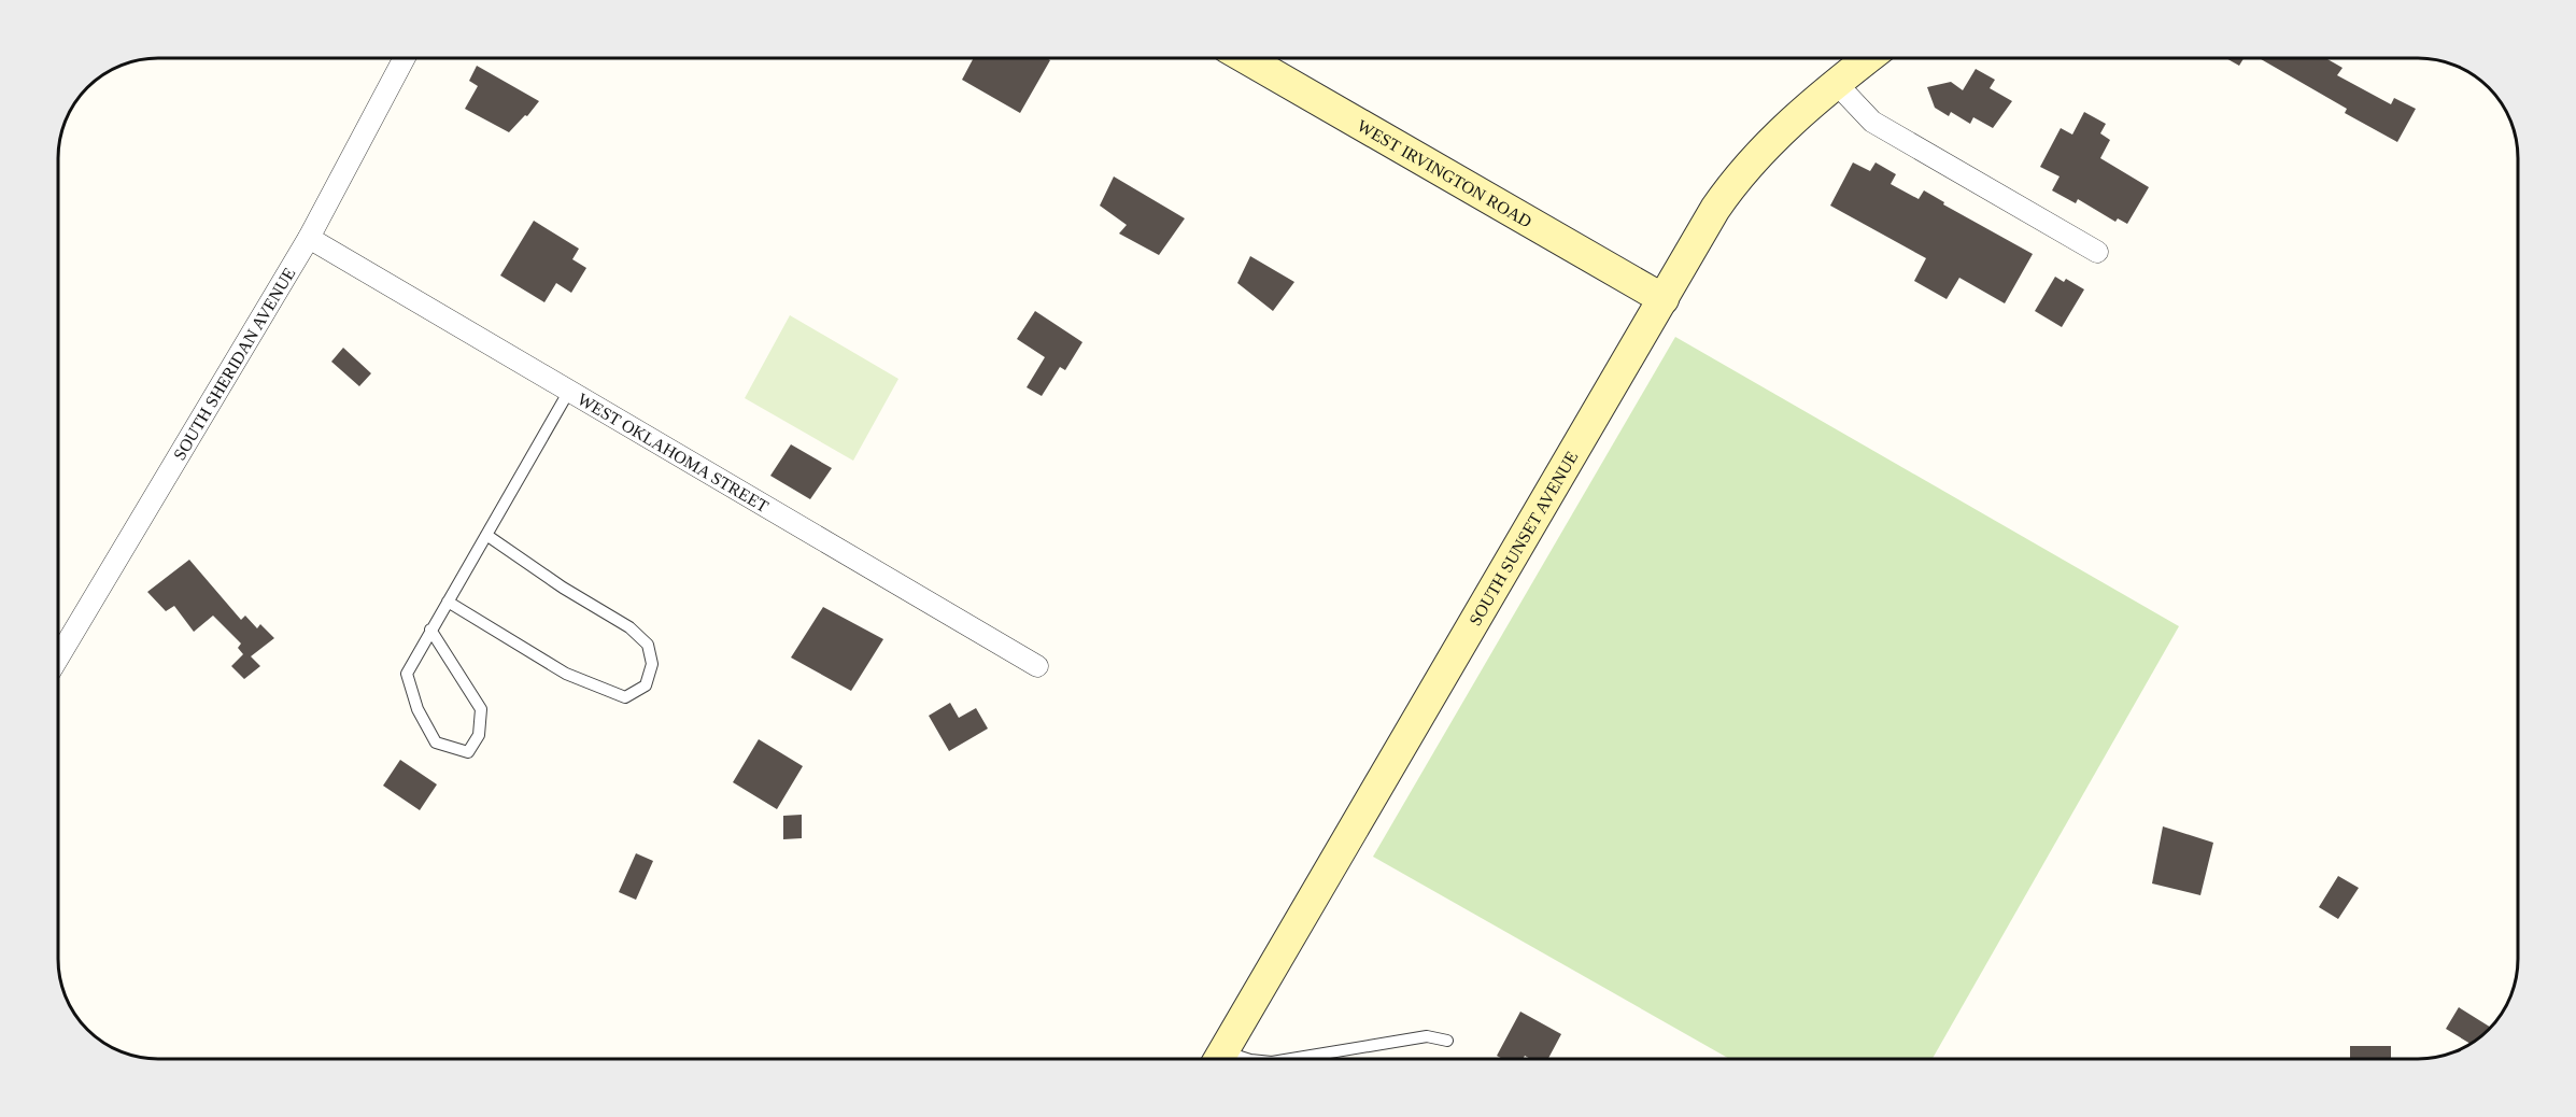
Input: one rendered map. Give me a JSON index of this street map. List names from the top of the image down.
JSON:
{
  "streets": {
    "street": [
      "WEST IRVINGTON ROAD",
      "SOUTH SHERIDAN AVENUE",
      "WEST OKLAHOMA STREET",
      "SOUTH SUNSET AVENUE"
    ]
  },
  "crossings": [
    ["WEST IRVINGTON ROAD", "SOUTH SUNSET AVENUE"],
    ["SOUTH SHERIDAN AVENUE", "WEST OKLAHOMA STREET"]
  ]
}
